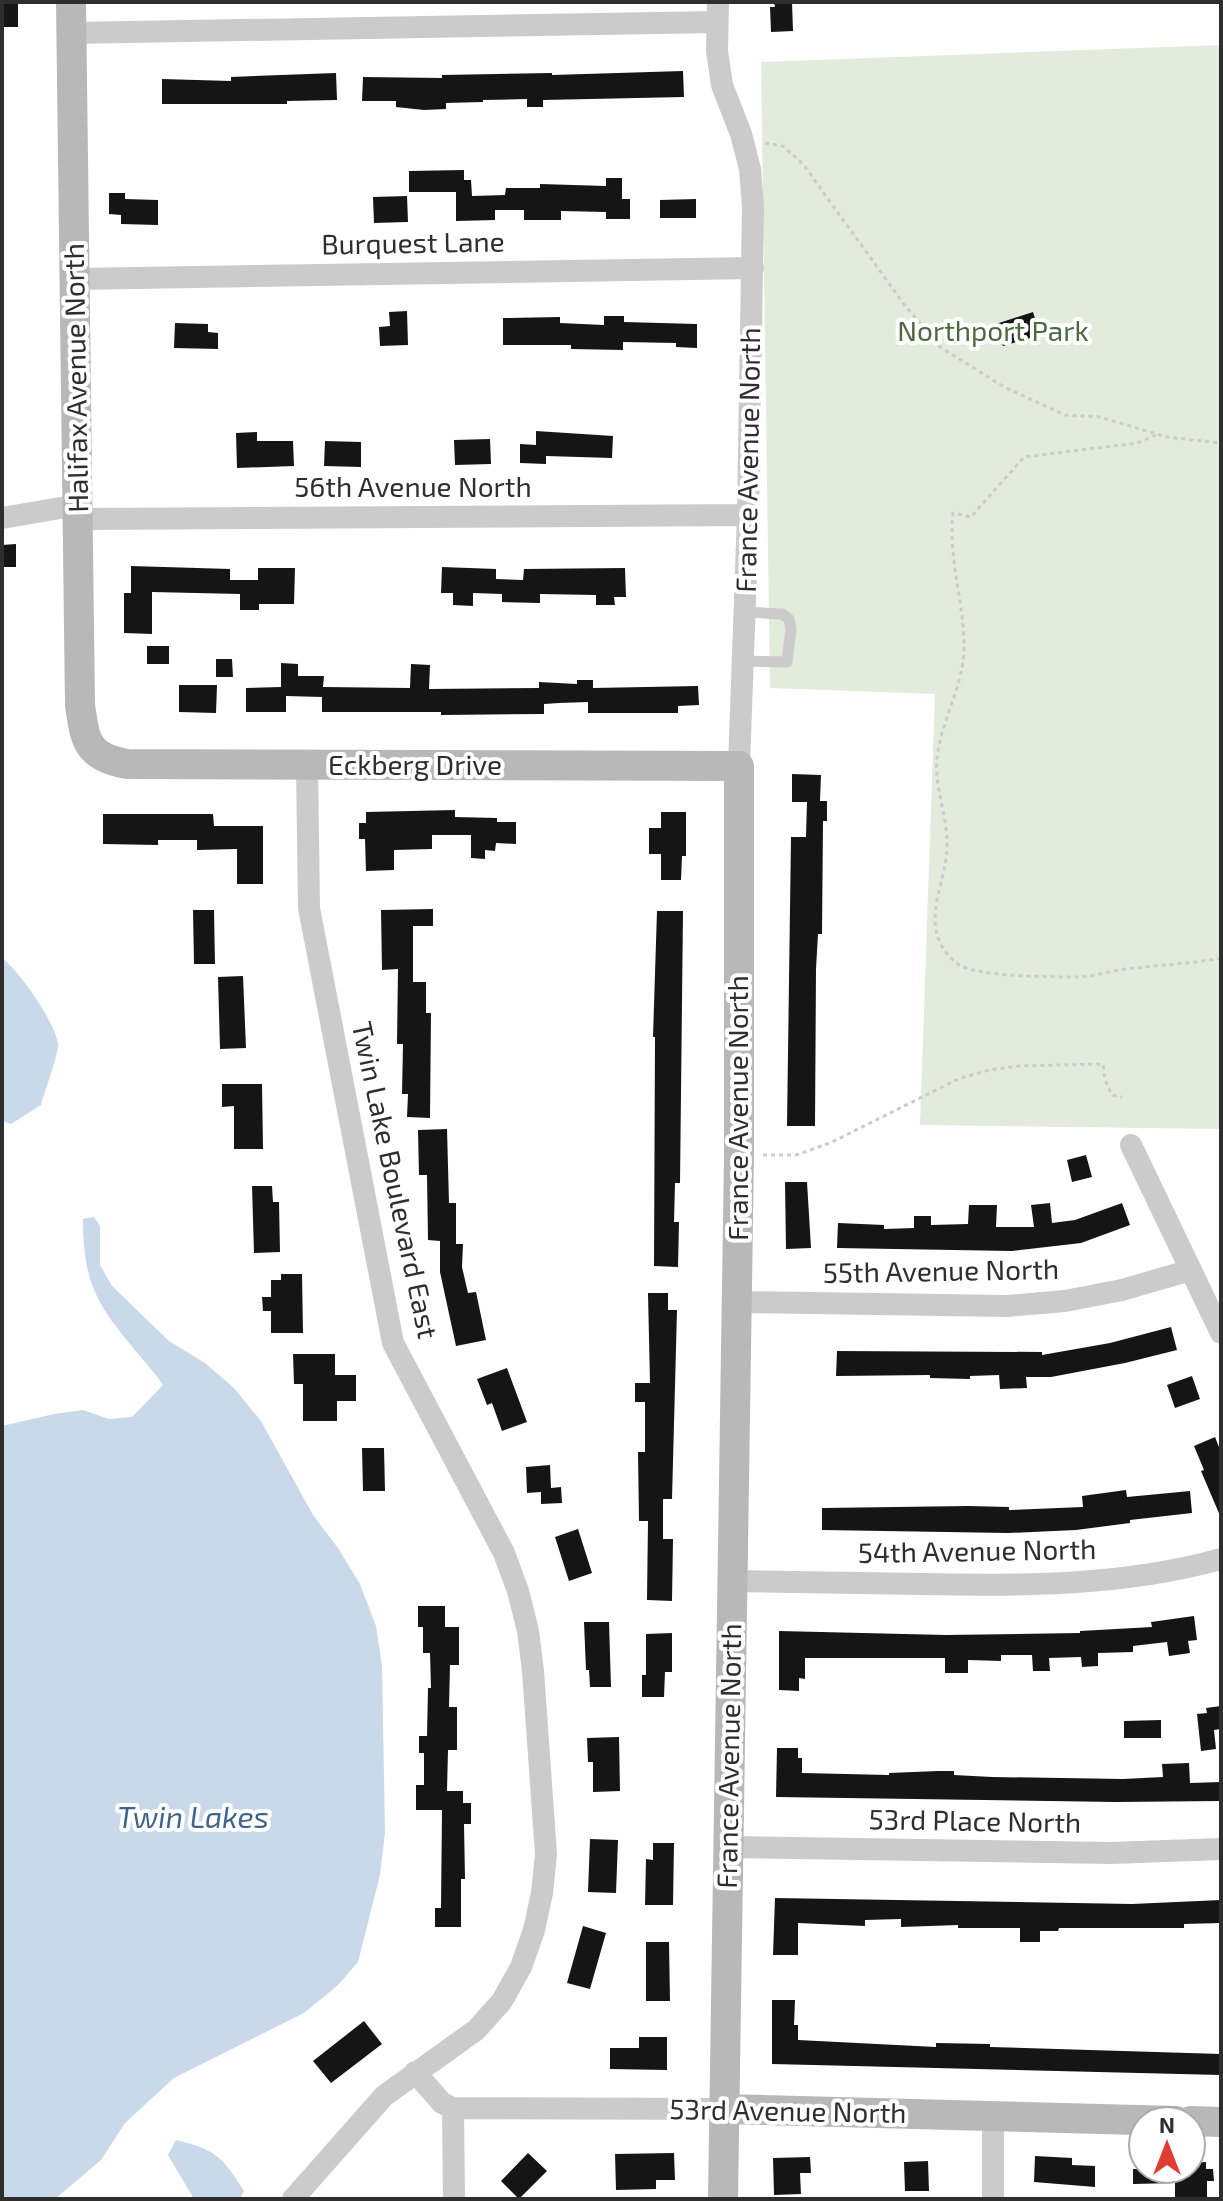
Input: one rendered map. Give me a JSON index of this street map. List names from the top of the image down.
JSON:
{
  "streets": {
    "street": [
      "Burquest Lane",
      "Halifax Avenue North",
      "France Avenue North",
      "56th Avenue North",
      "Eckberg Drive",
      "Twin Lake Boulevard East",
      "55th Avenue North",
      "54th Avenue North",
      "53rd Place North",
      "53rd Avenue North"
    ]
  },
  "crossings": [
    ["Burquest Lane", "Halifax Avenue North"],
    ["Burquest Lane", "France Avenue North"],
    ["Halifax Avenue North", "56th Avenue North"],
    ["Halifax Avenue North", "Eckberg Drive"],
    ["France Avenue North", "56th Avenue North"],
    ["France Avenue North", "Eckberg Drive"],
    ["France Avenue North", "55th Avenue North"],
    ["France Avenue North", "54th Avenue North"],
    ["France Avenue North", "53rd Place North"],
    ["France Avenue North", "53rd Avenue North"],
    ["Eckberg Drive", "Twin Lake Boulevard East"]
  ],
  "water": ["Twin Lakes"],
  "parks": ["Northport Park"],
  "north": "top"
}
